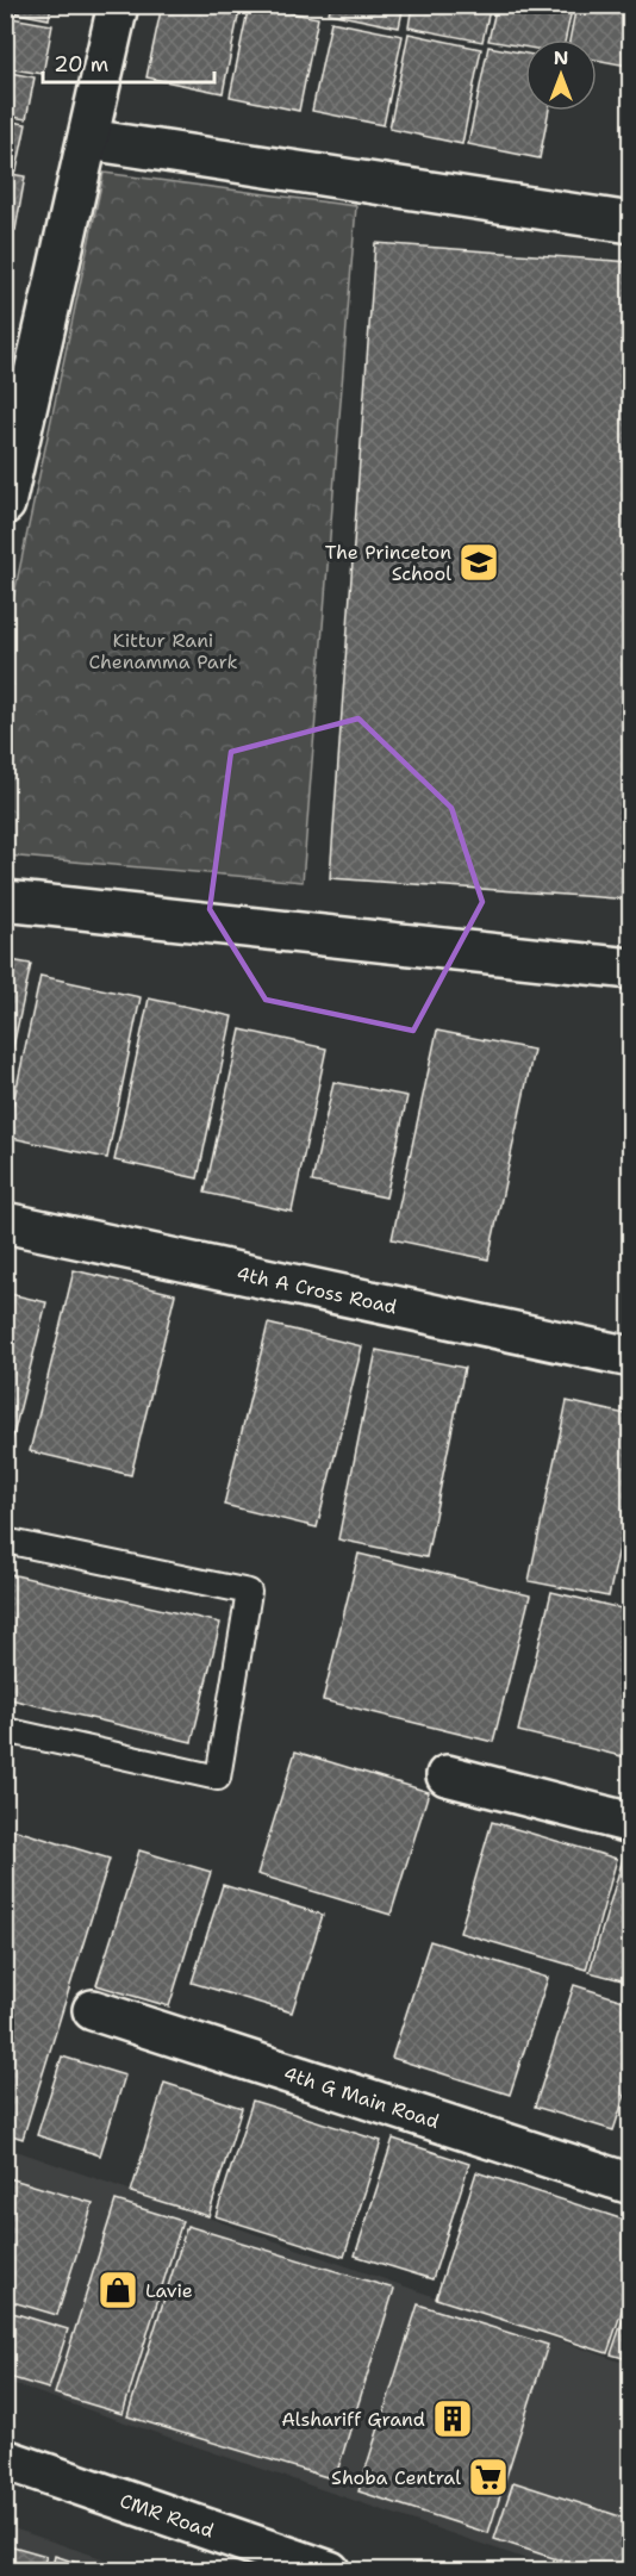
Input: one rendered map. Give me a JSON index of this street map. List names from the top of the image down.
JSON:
{
  "streets": {
    "street": ["4th A Cross Road", "4th G Main Road", "CMR Road"]
  },
  "parks": ["Kittur Rani Chenamma Park"],
  "places": {
    "school or university": ["The Princeton School"],
    "shop": ["Lavie"],
    "building": ["Alshariff Grand"],
    "supermarket": ["Shoba Central"]
  },
  "scale_bar": "20 m",
  "north": "top"
}
